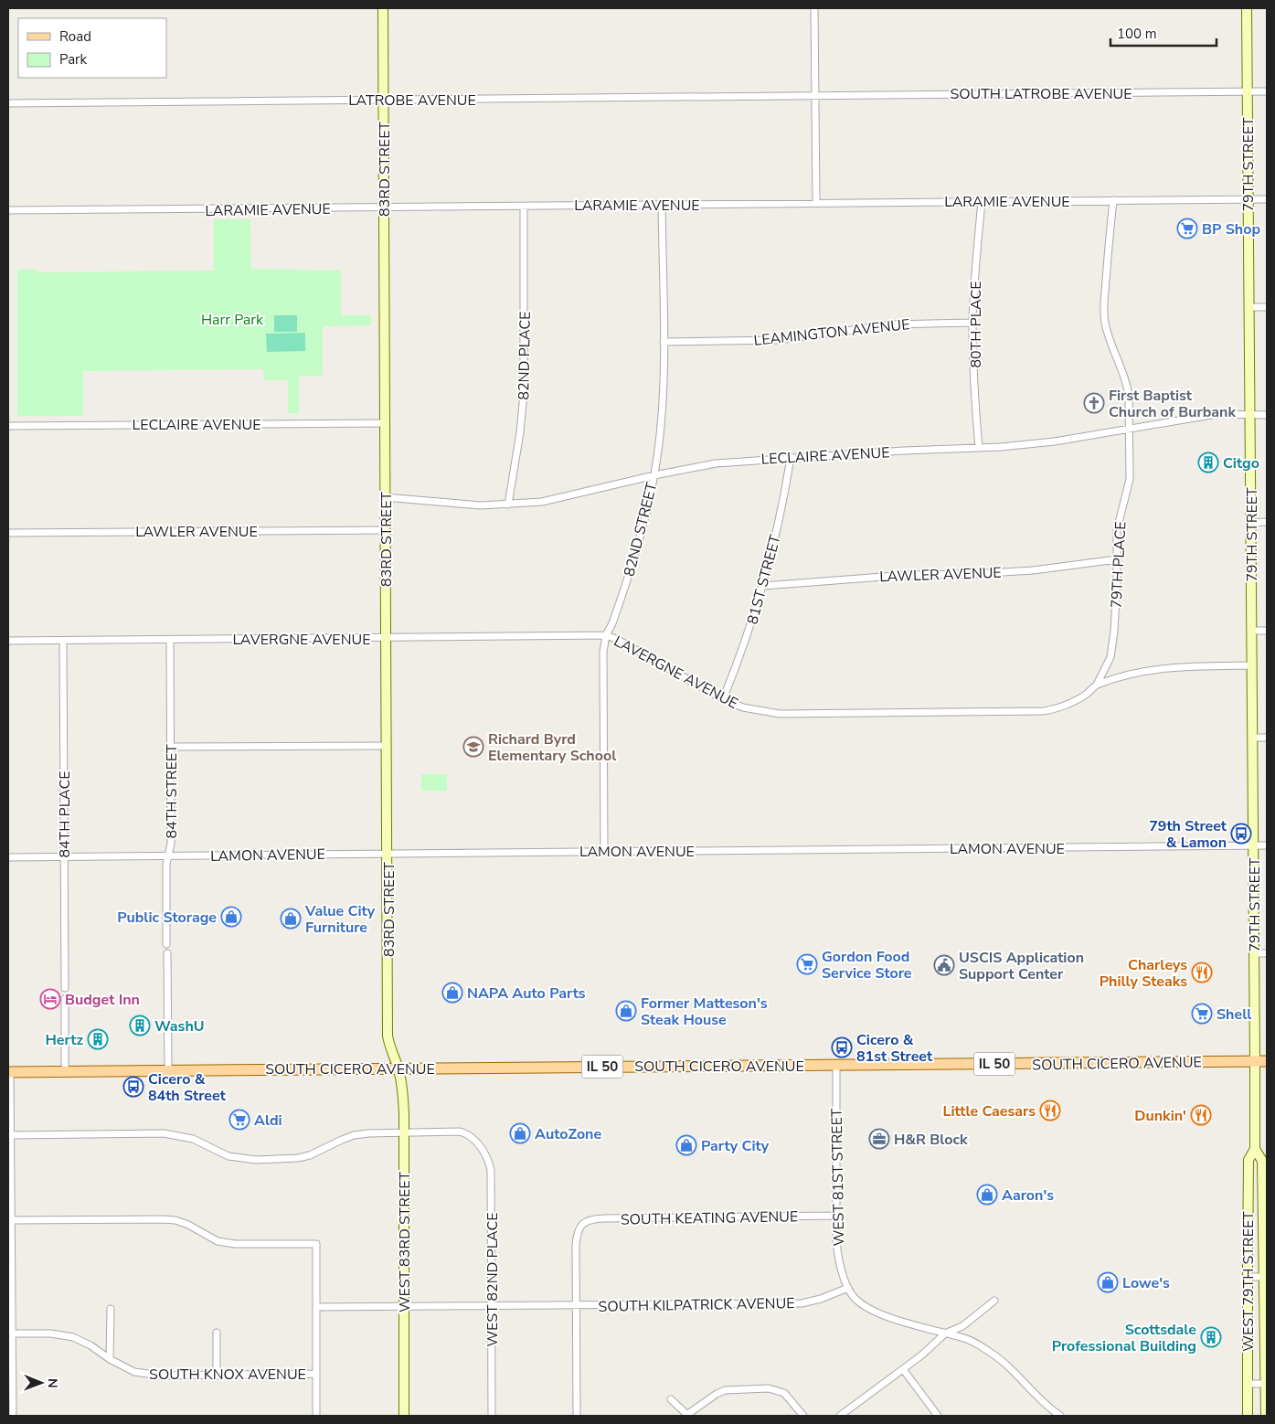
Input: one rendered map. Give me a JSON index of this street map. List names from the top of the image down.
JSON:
{
  "streets": {
    "main road": [
      "79TH STREET",
      "83RD STREET",
      "SOUTH CICERO AVENUE",
      "IL 50",
      "WEST 83RD STREET",
      "WEST 79TH STREET"
    ],
    "street": [
      "SOUTH LATROBE AVENUE",
      "LATROBE AVENUE",
      "LARAMIE AVENUE",
      "80TH PLACE",
      "LEAMINGTON AVENUE",
      "82ND PLACE",
      "LECLAIRE AVENUE",
      "82ND STREET",
      "LAWLER AVENUE",
      "79TH PLACE",
      "81ST STREET",
      "LAVERGNE AVENUE",
      "84TH STREET",
      "84TH PLACE",
      "LAMON AVENUE",
      "WEST 81ST STREET",
      "SOUTH KEATING AVENUE",
      "WEST 82ND PLACE",
      "SOUTH KILPATRICK AVENUE",
      "SOUTH KNOX AVENUE"
    ]
  },
  "crossings": [
    ["SOUTH LATROBE AVENUE", "LATROBE AVENUE"],
    ["SOUTH LATROBE AVENUE", "79TH STREET"],
    ["LATROBE AVENUE", "83RD STREET"],
    ["79TH STREET", "LARAMIE AVENUE"],
    ["79TH STREET", "LECLAIRE AVENUE"],
    ["79TH STREET", "LAVERGNE AVENUE"],
    ["79TH STREET", "LAMON AVENUE"],
    ["79TH STREET", "SOUTH CICERO AVENUE"],
    ["79TH STREET", "WEST 79TH STREET"],
    ["83RD STREET", "LARAMIE AVENUE"],
    ["83RD STREET", "LECLAIRE AVENUE"],
    ["83RD STREET", "LAWLER AVENUE"],
    ["83RD STREET", "LAVERGNE AVENUE"],
    ["83RD STREET", "LAMON AVENUE"],
    ["83RD STREET", "SOUTH CICERO AVENUE"],
    ["83RD STREET", "WEST 83RD STREET"],
    ["LARAMIE AVENUE", "80TH PLACE"],
    ["LARAMIE AVENUE", "82ND PLACE"],
    ["LARAMIE AVENUE", "82ND STREET"],
    ["LARAMIE AVENUE", "79TH PLACE"],
    ["80TH PLACE", "LEAMINGTON AVENUE"],
    ["80TH PLACE", "LECLAIRE AVENUE"],
    ["LEAMINGTON AVENUE", "82ND STREET"],
    ["82ND PLACE", "LECLAIRE AVENUE"],
    ["LECLAIRE AVENUE", "82ND STREET"],
    ["LECLAIRE AVENUE", "79TH PLACE"],
    ["LECLAIRE AVENUE", "81ST STREET"],
    ["82ND STREET", "LAVERGNE AVENUE"],
    ["82ND STREET", "LAMON AVENUE"],
    ["LAWLER AVENUE", "79TH PLACE"],
    ["LAWLER AVENUE", "81ST STREET"],
    ["79TH PLACE", "LAVERGNE AVENUE"],
    ["81ST STREET", "LAVERGNE AVENUE"],
    ["LAVERGNE AVENUE", "84TH STREET"],
    ["LAVERGNE AVENUE", "84TH PLACE"],
    ["84TH STREET", "LAMON AVENUE"],
    ["84TH PLACE", "LAMON AVENUE"],
    ["SOUTH CICERO AVENUE", "WEST 81ST STREET"],
    ["SOUTH CICERO AVENUE", "WEST 83RD STREET"],
    ["SOUTH CICERO AVENUE", "WEST 79TH STREET"],
    ["WEST 81ST STREET", "SOUTH KEATING AVENUE"],
    ["WEST 81ST STREET", "SOUTH KILPATRICK AVENUE"],
    ["SOUTH KEATING AVENUE", "SOUTH KILPATRICK AVENUE"],
    ["WEST 83RD STREET", "WEST 82ND PLACE"],
    ["WEST 83RD STREET", "SOUTH KILPATRICK AVENUE"],
    ["WEST 82ND PLACE", "SOUTH KILPATRICK AVENUE"]
  ],
  "parks": ["Harr Park"],
  "places": {
    "supermarket": [
      "BP Shop",
      "Gordon Food Service Store",
      "Shell",
      "Aldi"
    ],
    "church": ["First Baptist Church of Burbank"],
    "building": [
      "Citgo",
      "WashU",
      "Hertz",
      "Scottsdale Professional Building"
    ],
    "school or university": ["Richard Byrd Elementary School"],
    "bus stop": ["79th Street & Lamon", "Cicero & 81st Street", "Cicero & 84th Street"],
    "shop": [
      "Public Storage",
      "Value City Furniture",
      "NAPA Auto Parts",
      "Former Matteson's Steak House",
      "AutoZone",
      "Party City",
      "Aaron's",
      "Lowe's"
    ],
    "public building": ["USCIS Application Support Center"],
    "restaurant": ["Charleys Philly Steaks", "Little Caesars", "Dunkin'"],
    "hotel": ["Budget Inn"],
    "office": ["H&R Block"]
  },
  "legend": ["Road", "Park"],
  "scale_bar": "100 m",
  "north": "right"
}
